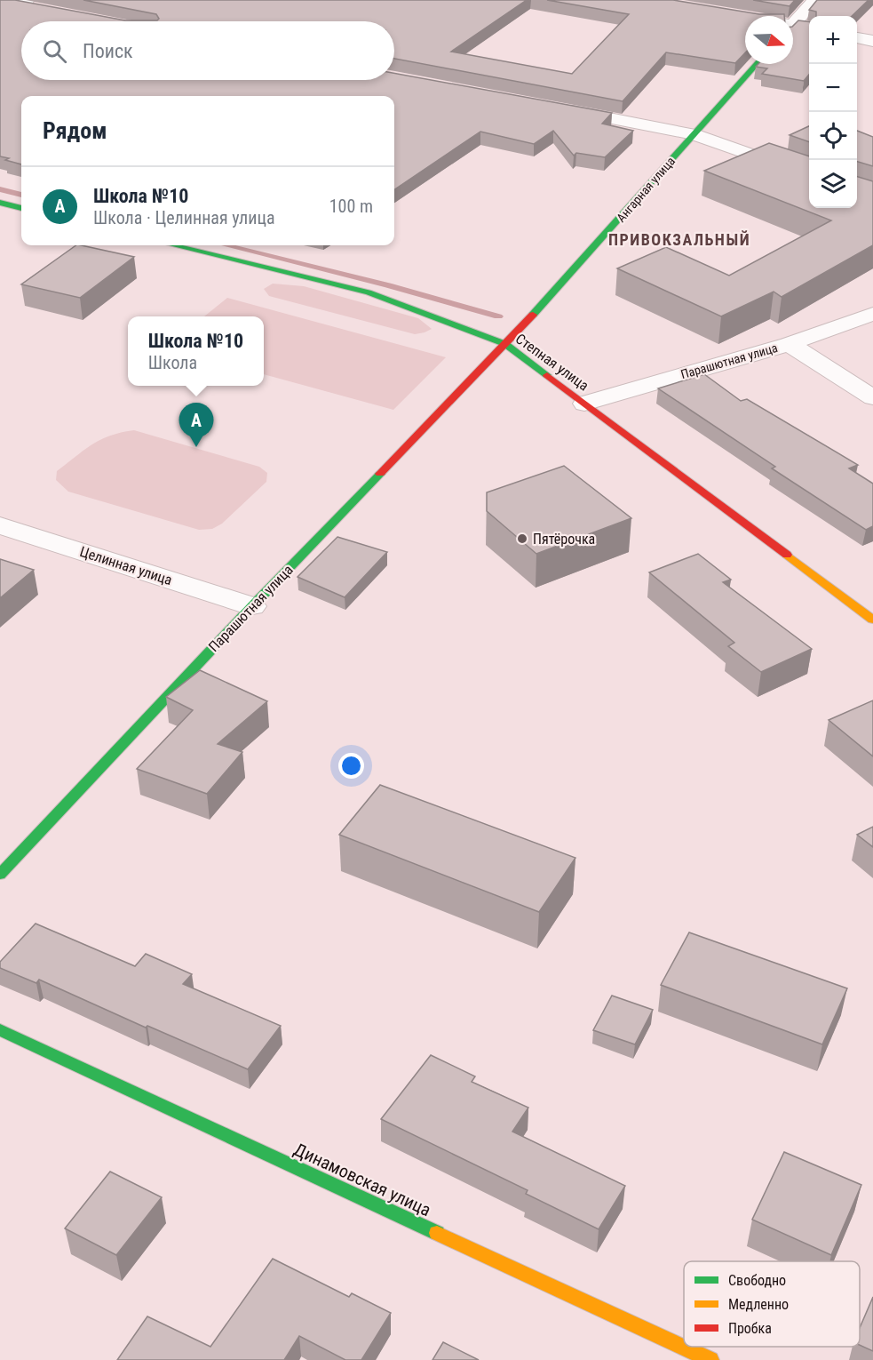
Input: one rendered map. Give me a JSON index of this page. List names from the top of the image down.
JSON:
{
  "streets": {
    "street": [
      "Ангарная улица",
      "Парашютная улица",
      "Степная улица",
      "Целинная улица",
      "Динамовская улица"
    ]
  },
  "crossings": [
    ["Ангарная улица", "Парашютная улица"],
    ["Ангарная улица", "Степная улица"],
    ["Парашютная улица", "Степная улица"],
    ["Парашютная улица", "Целинная улица"]
  ],
  "districts": ["ПРИВОКЗАЛЬНЫЙ"],
  "places": ["Пятёрочка"],
  "legend": ["Свободно", "Медленно", "Пробка"],
  "north": "right",
  "page": {
    "map_buttons": ["+", "−"],
    "search": "Поиск",
    "heading": "Рядом",
    "list": [
      {
        "mark": "A",
        "name": "Школа №10",
        "note": "Школа · Целинная улица",
        "value": "100 m"
      }
    ],
    "popup": ["Школа №10", "Школа"],
    "pins": "A"
  }
}
